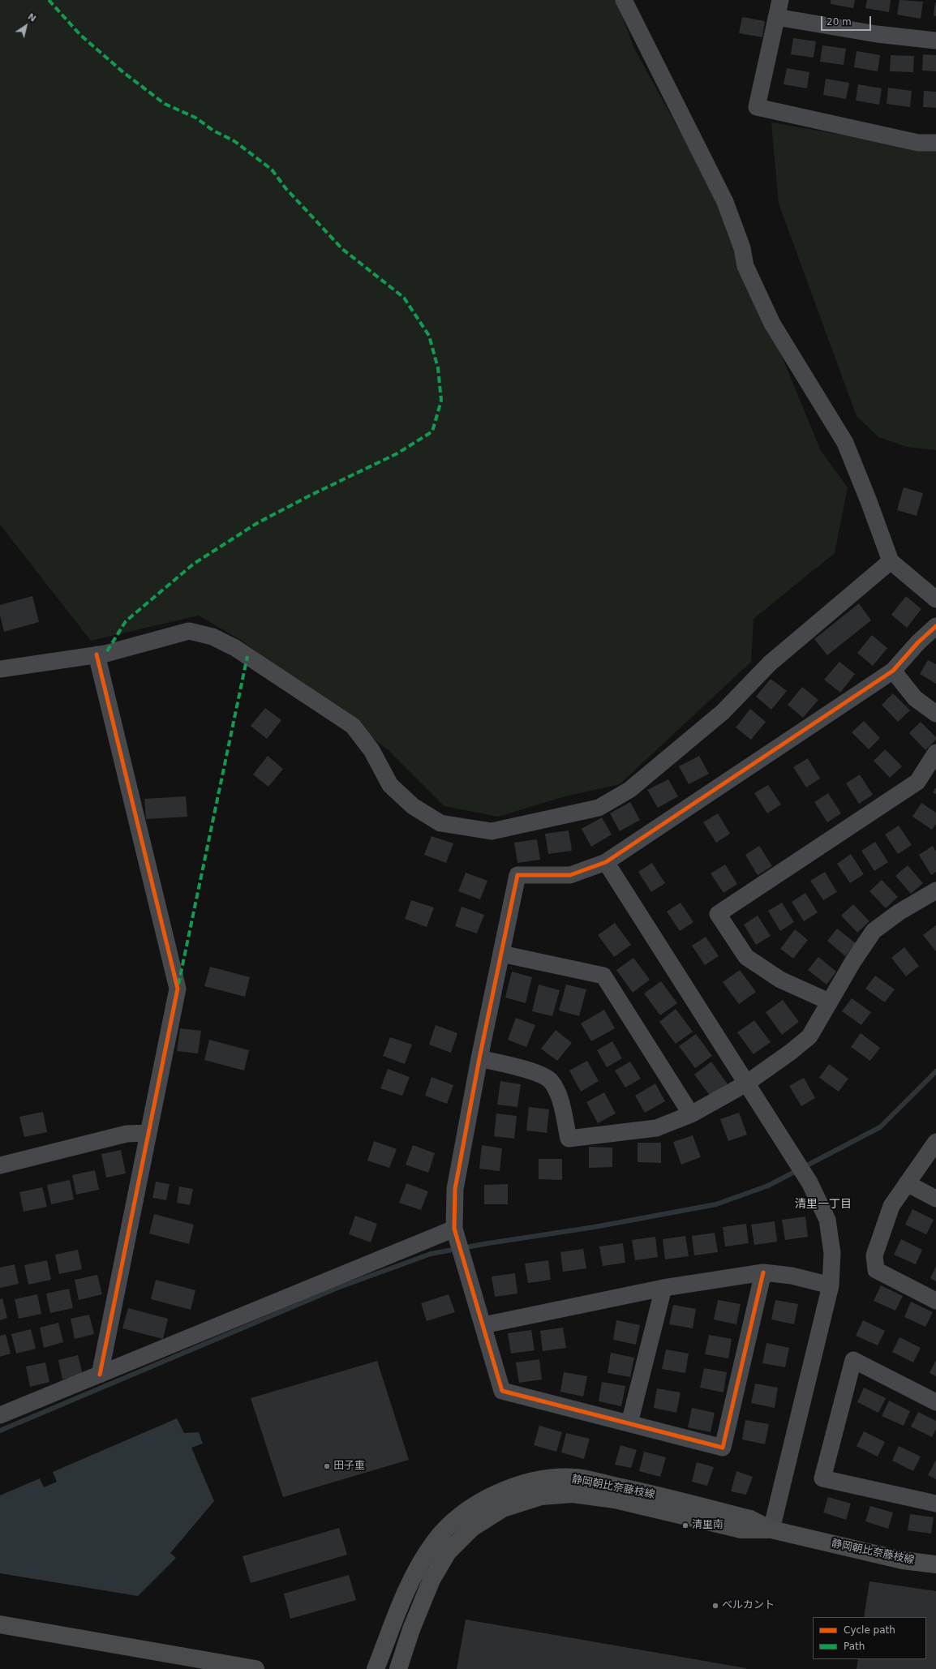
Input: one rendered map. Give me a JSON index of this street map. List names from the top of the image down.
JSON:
{
  "streets": {
    "main road": ["静岡朝比奈藤枝線"]
  },
  "districts": ["清里一丁目"],
  "places": ["田子重", "清里南", "ベルカント"],
  "legend": ["Cycle path", "Path"],
  "scale_bar": "20 m",
  "north": "top right"
}
